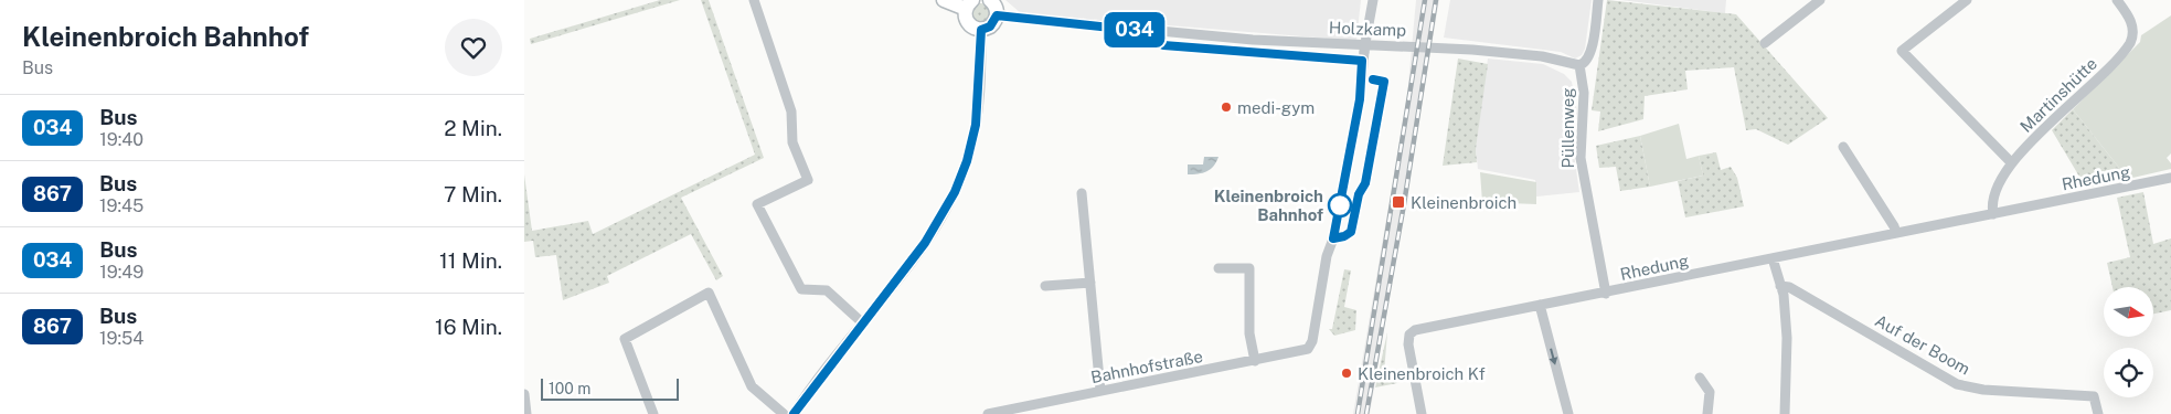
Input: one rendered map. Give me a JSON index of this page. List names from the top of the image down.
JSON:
{
  "streets": {
    "street": [
      "Holzkamp",
      "Martinshütte",
      "Püllenweg",
      "Rhedung",
      "Auf der Boom",
      "Bahnhofstraße"
    ]
  },
  "crossings": [
    ["Holzkamp", "Püllenweg"],
    ["Holzkamp", "Bahnhofstraße"],
    ["Martinshütte", "Rhedung"],
    ["Püllenweg", "Rhedung"]
  ],
  "places": {
    "other": ["medi-gym", "Kleinenbroich Bahnhof", "Kleinenbroich Kf"],
    "transit": ["Kleinenbroich"]
  },
  "lines": ["bus line 034"],
  "scale_bar": "100 m",
  "north": "right",
  "page": {
    "heading": ["Kleinenbroich Bahnhof", "Bus"],
    "on_map": "034",
    "list": [
      {
        "mark": "034",
        "name": "Bus",
        "note": "19:40",
        "value": "2 Min."
      },
      {
        "mark": "867",
        "name": "Bus",
        "note": "19:45",
        "value": "7 Min."
      },
      {
        "mark": "034",
        "name": "Bus",
        "note": "19:49",
        "value": "11 Min."
      },
      {
        "mark": "867",
        "name": "Bus",
        "note": "19:54",
        "value": "16 Min."
      }
    ],
    "scale": "100 m"
  }
}
